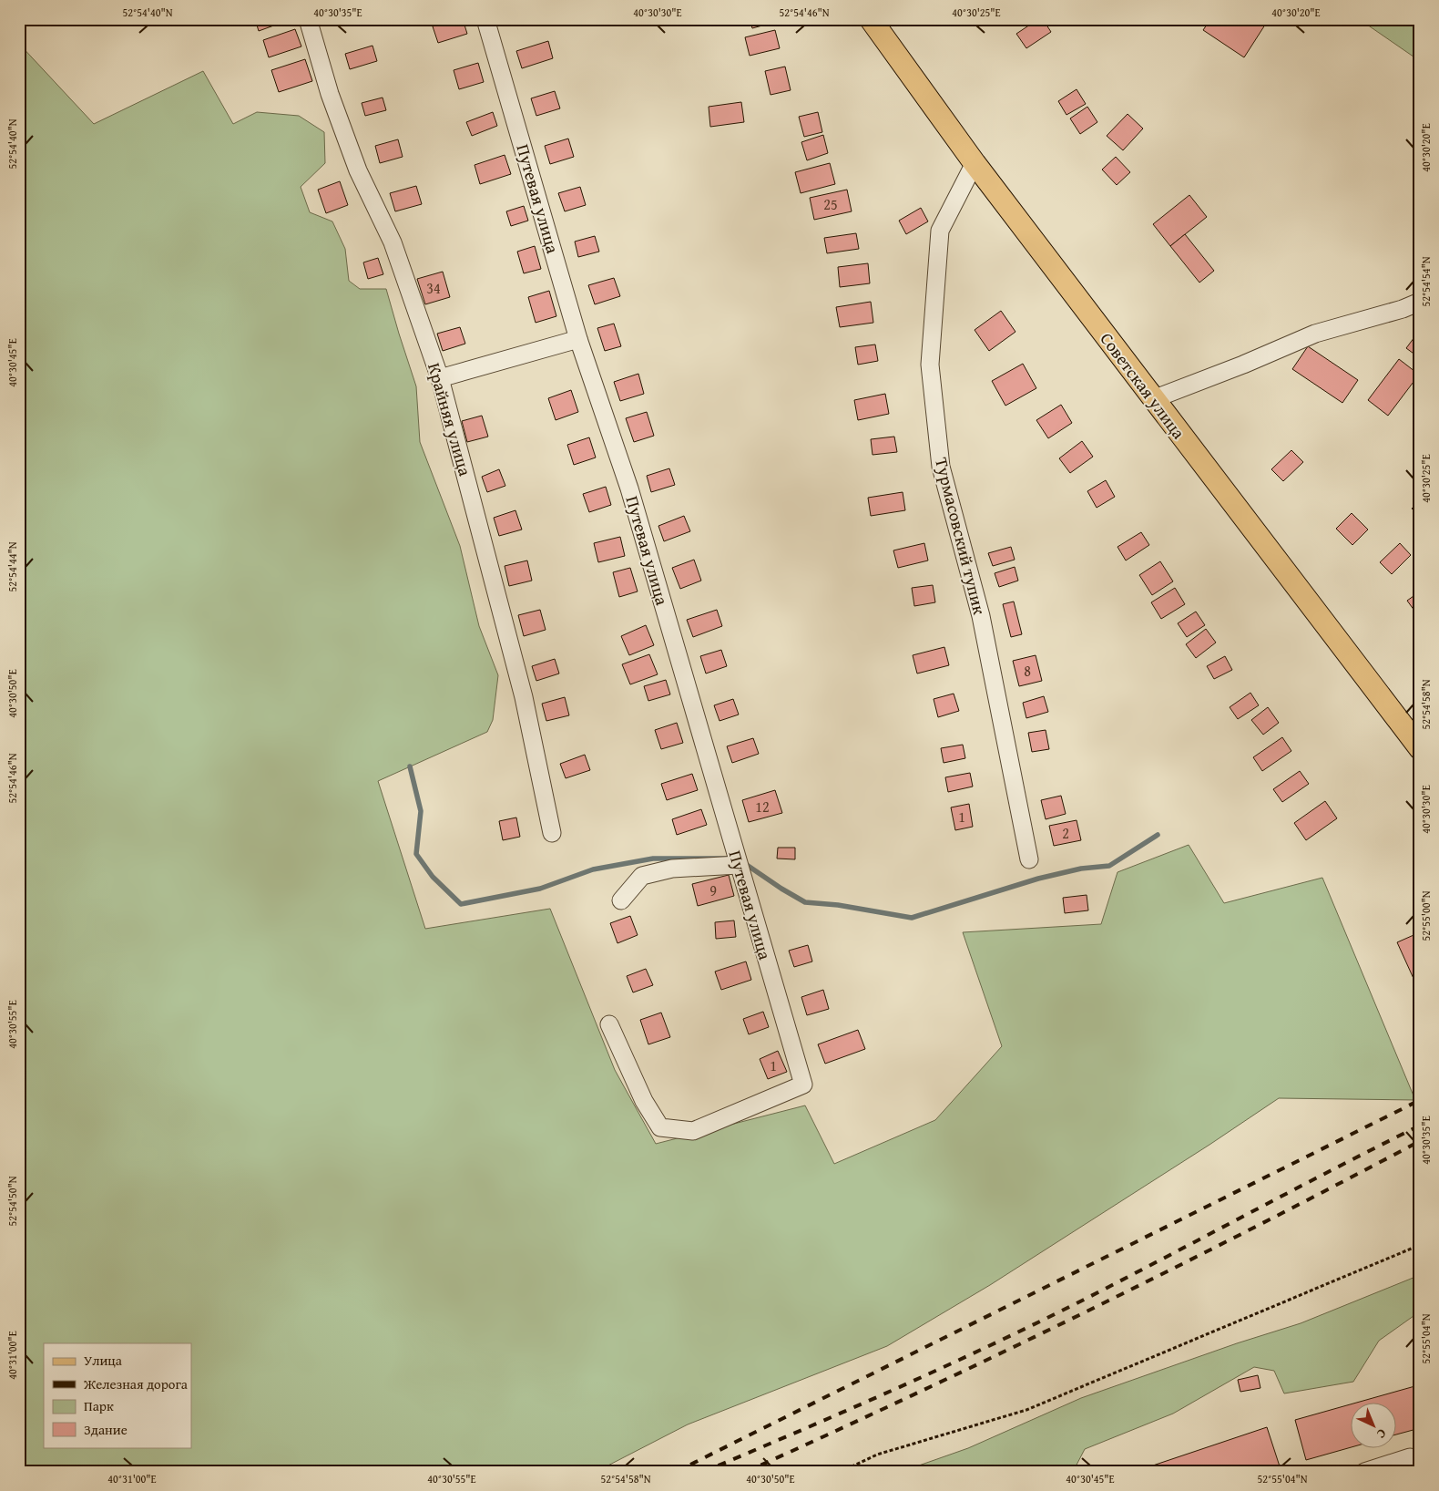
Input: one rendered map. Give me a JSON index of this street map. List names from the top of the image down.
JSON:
{
  "streets": {
    "main road": ["Советская улица"],
    "street": ["Путевая улица", "Крайняя улица", "Турмасовский тупик"]
  },
  "crossings": [
    ["Советская улица", "Турмасовский тупик"]
  ],
  "house_numbers": [
    "25",
    "34",
    "8",
    "12",
    "1",
    "2",
    "9",
    "1"
  ],
  "legend": [
    "Улица",
    "Железная дорога",
    "Парк",
    "Здание"
  ],
  "north": "bottom right",
  "coordinates": [
    "52°54'40\"N",
    "40°30'35\"E",
    "40°30'30\"E",
    "52°54'46\"N",
    "40°30'25\"E",
    "40°30'20\"E",
    "52°54'54\"N",
    "40°30'45\"E",
    "52°54'44\"N",
    "40°30'50\"E",
    "52°54'58\"N",
    "52°55'00\"N",
    "40°30'55\"E",
    "52°54'50\"N",
    "52°55'04\"N",
    "40°31'00\"E"
  ]
}
